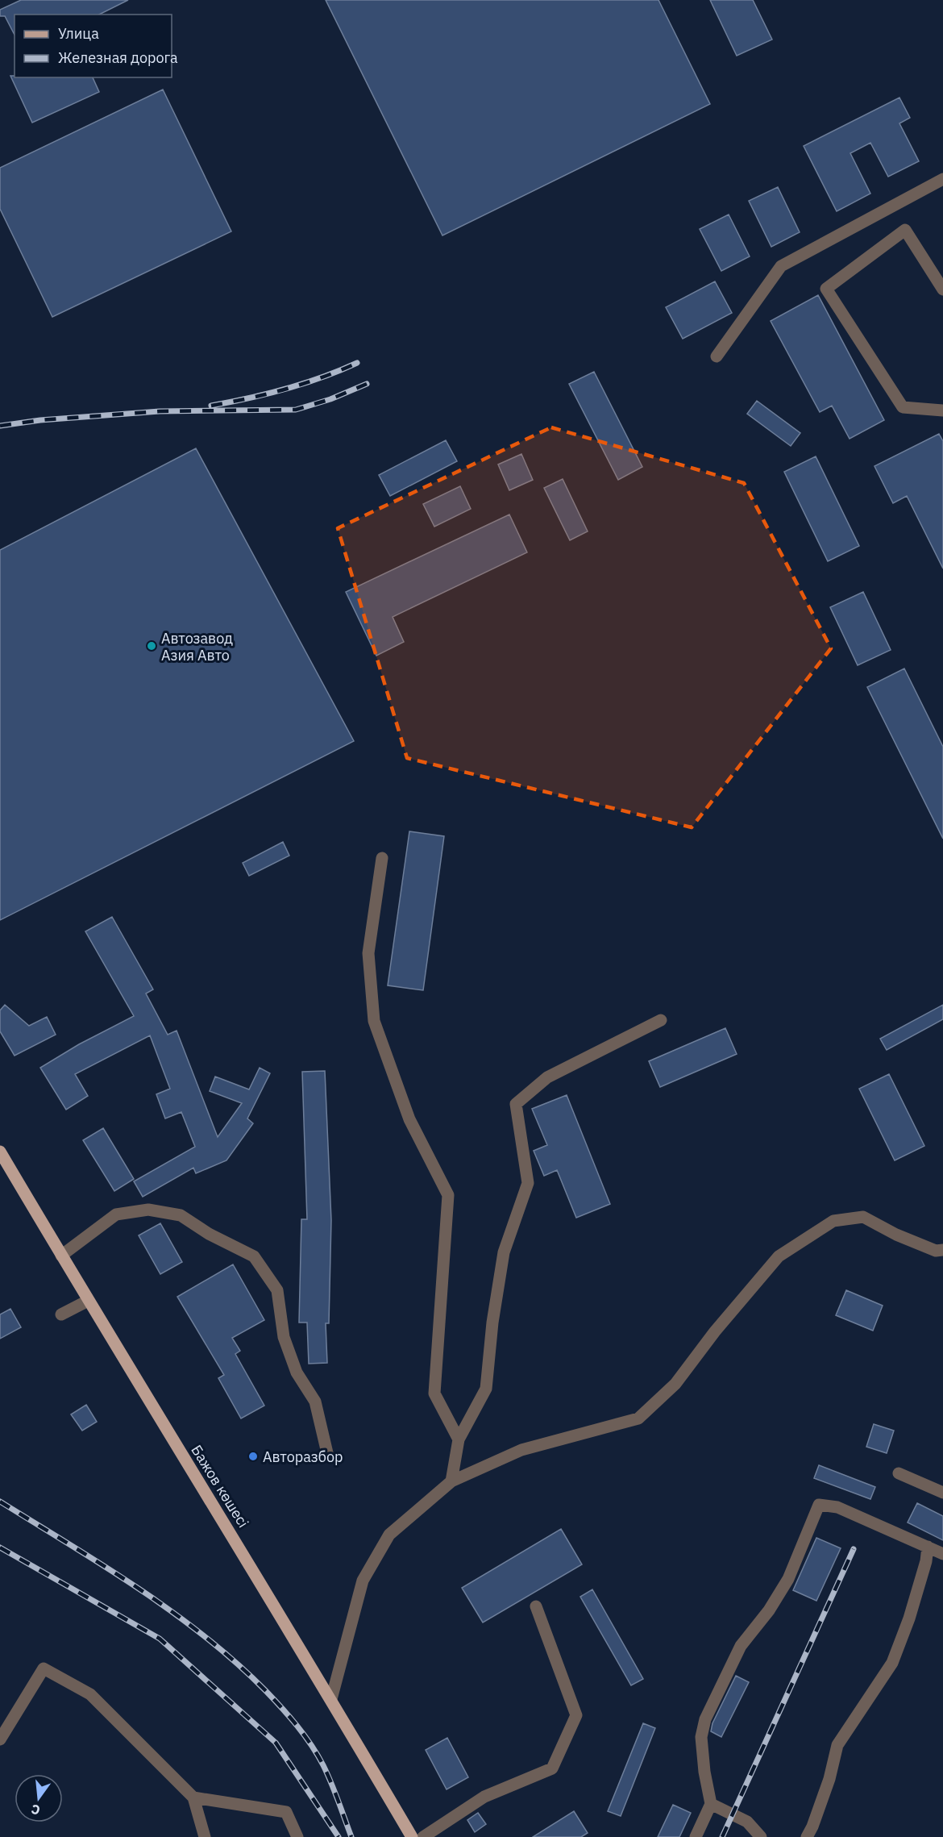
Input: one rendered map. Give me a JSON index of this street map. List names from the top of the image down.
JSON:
{
  "streets": {
    "main road": ["Бажов көшесі"]
  },
  "places": ["Автозавод Азия Авто", "Авторазбор"],
  "legend": ["Улица", "Железная дорога"],
  "north": "bottom"
}
